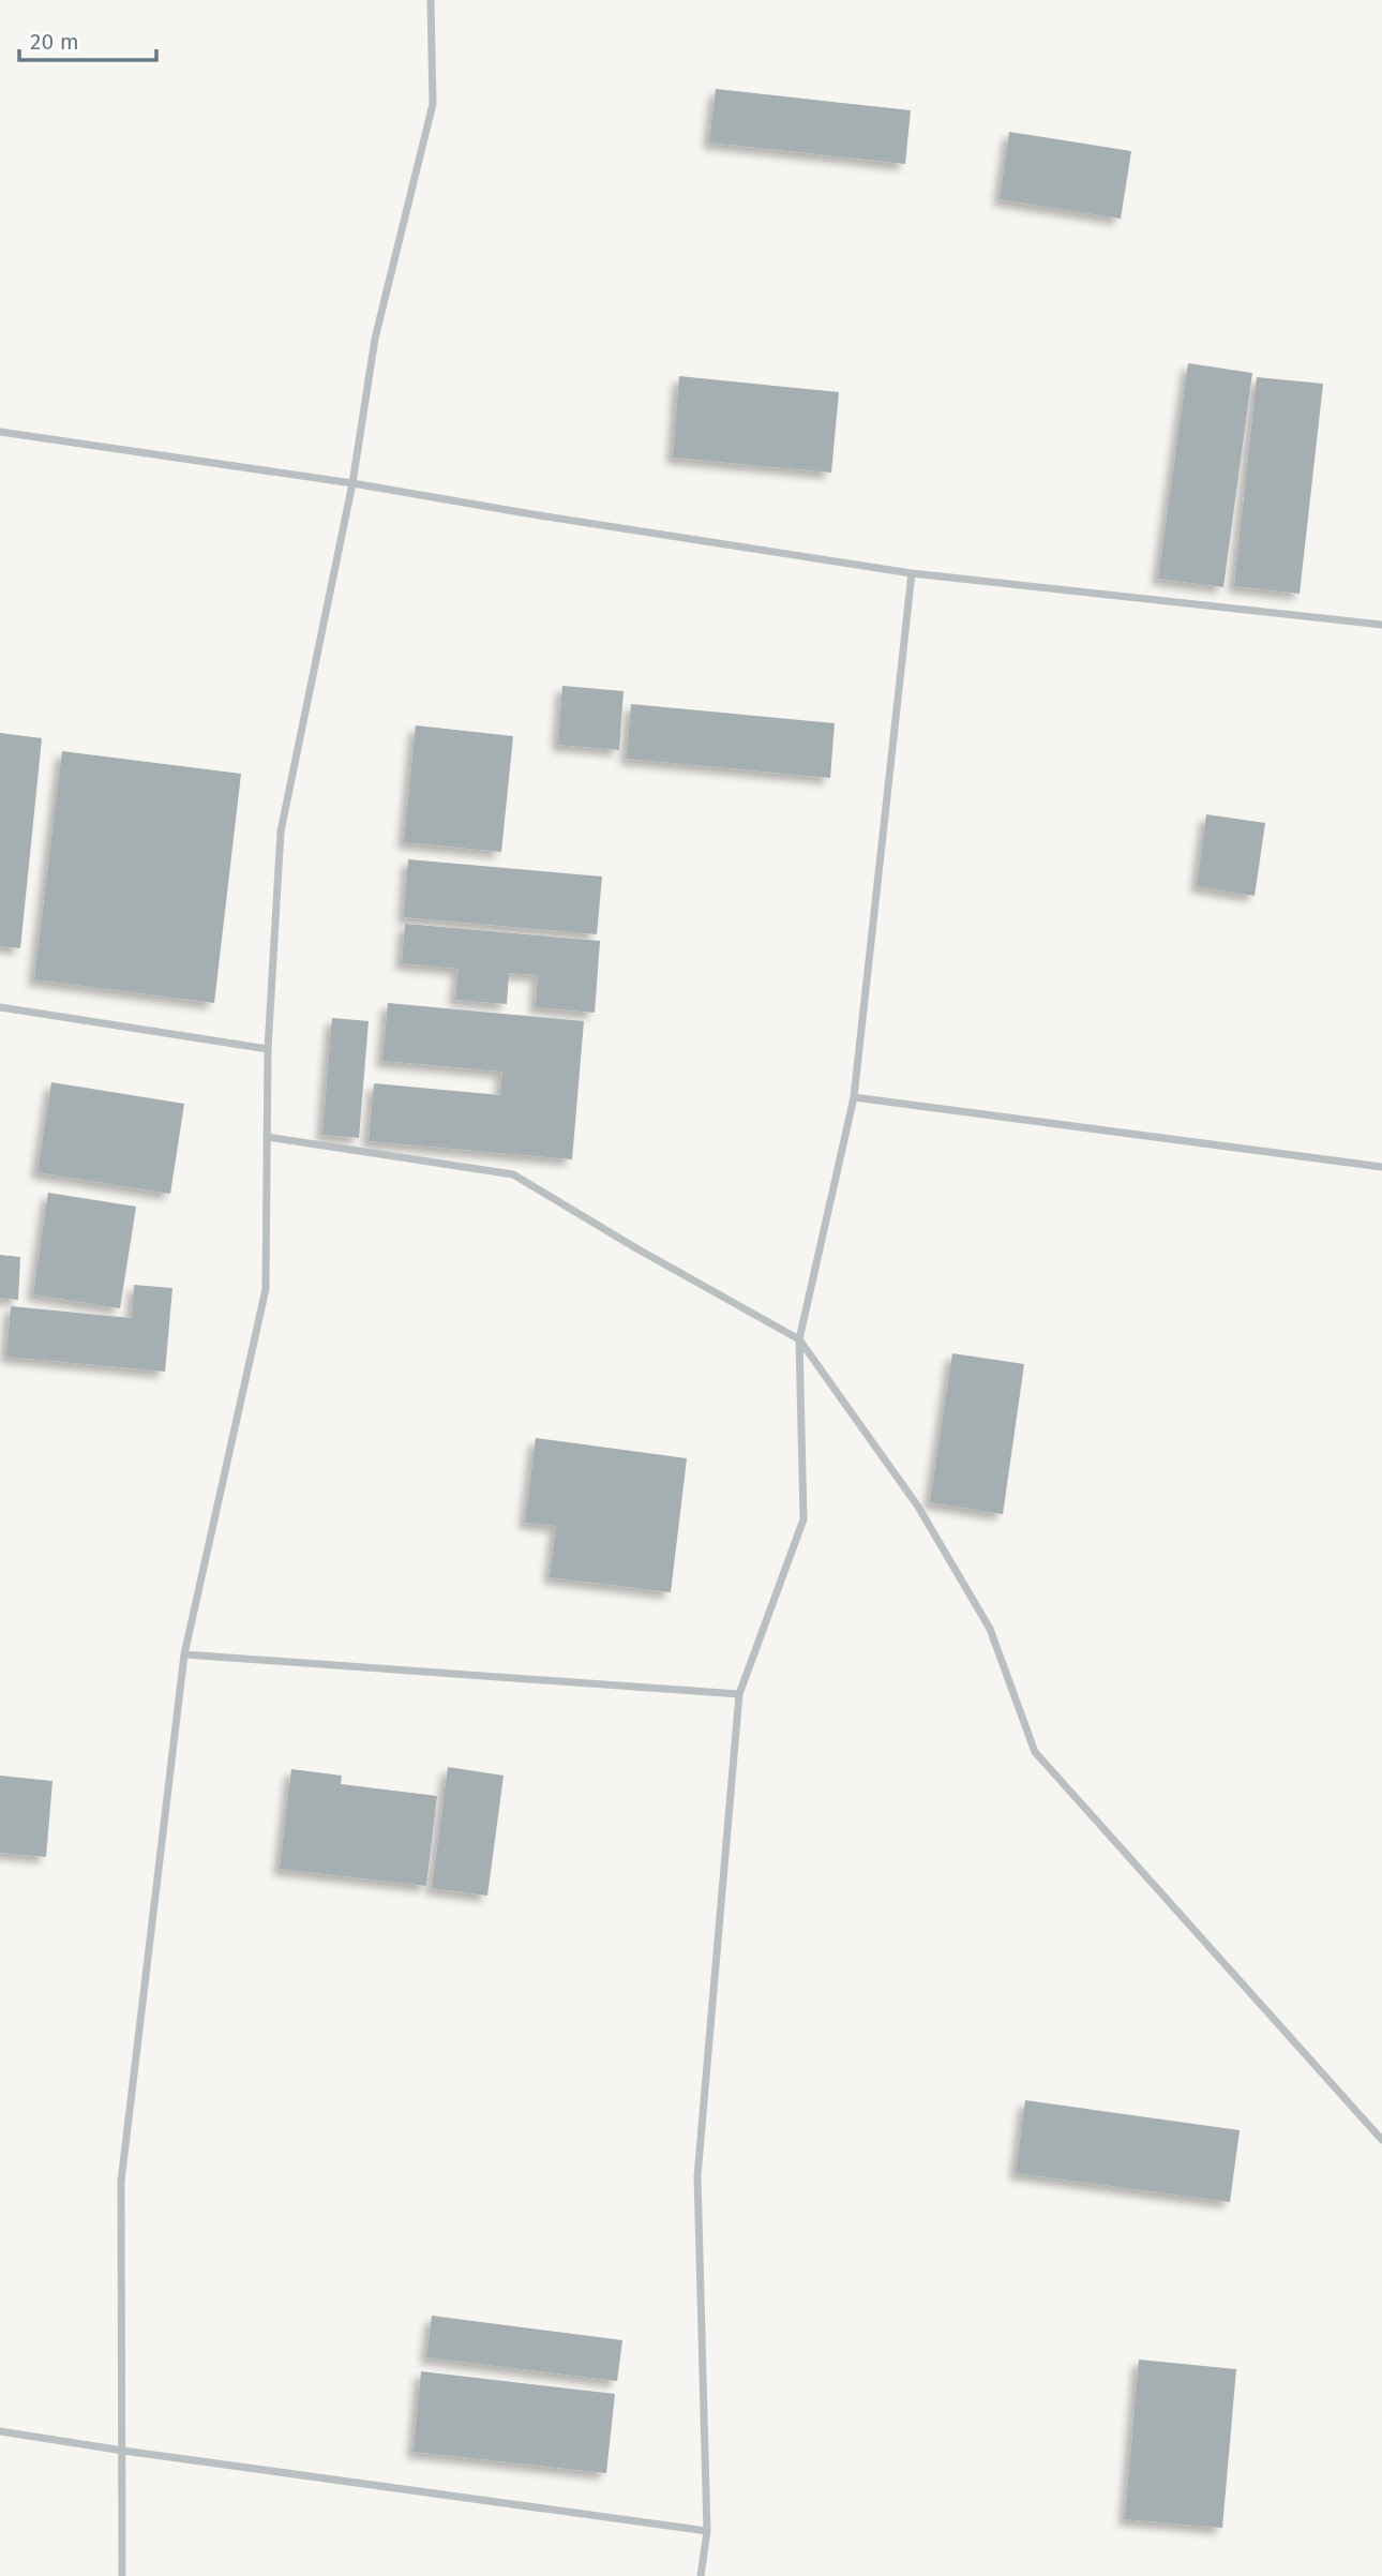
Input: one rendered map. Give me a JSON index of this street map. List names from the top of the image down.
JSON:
{
  "scale_bar": "20 m"
}
